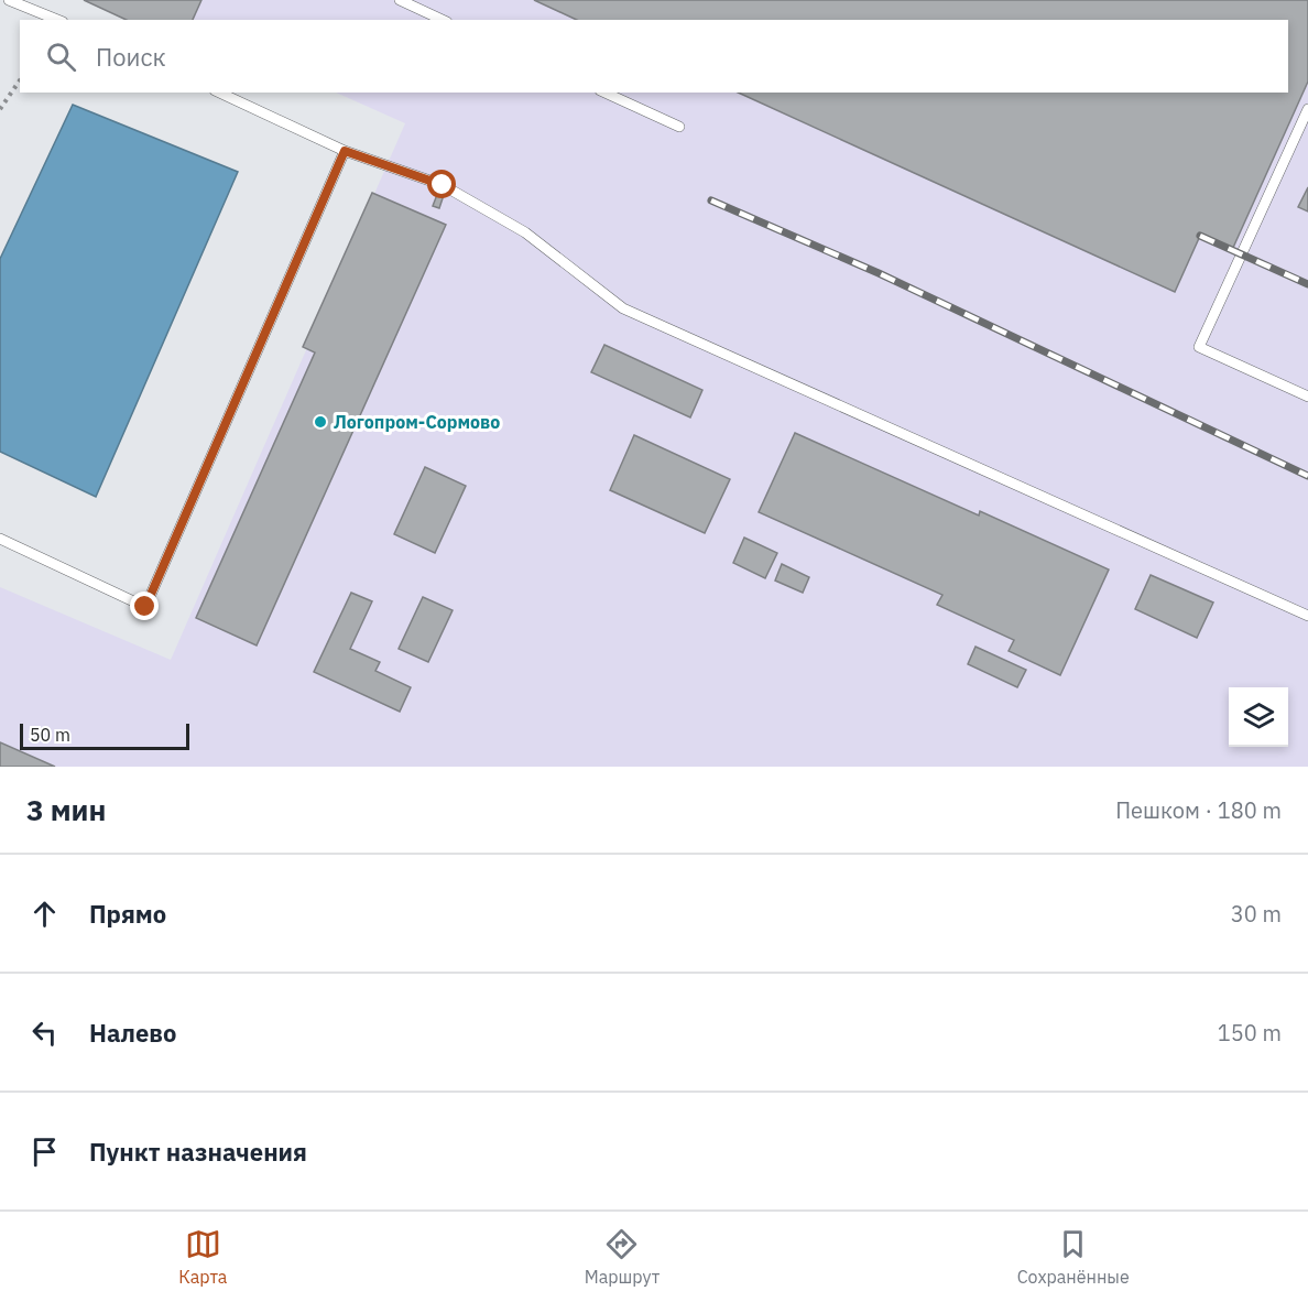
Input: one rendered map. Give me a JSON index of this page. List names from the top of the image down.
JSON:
{
  "places": ["Логопром-Сормово"],
  "scale_bar": "50 m",
  "page": {
    "search": "Поиск",
    "scale": "50 m",
    "heading": ["3 мин", "Пешком · 180 m"],
    "list": [
      ["Прямо", "30 m"],
      ["Налево", "150 m"],
      "Пункт назначения"
    ],
    "nav": ["Карта", "Маршрут", "Сохранённые"]
  }
}
